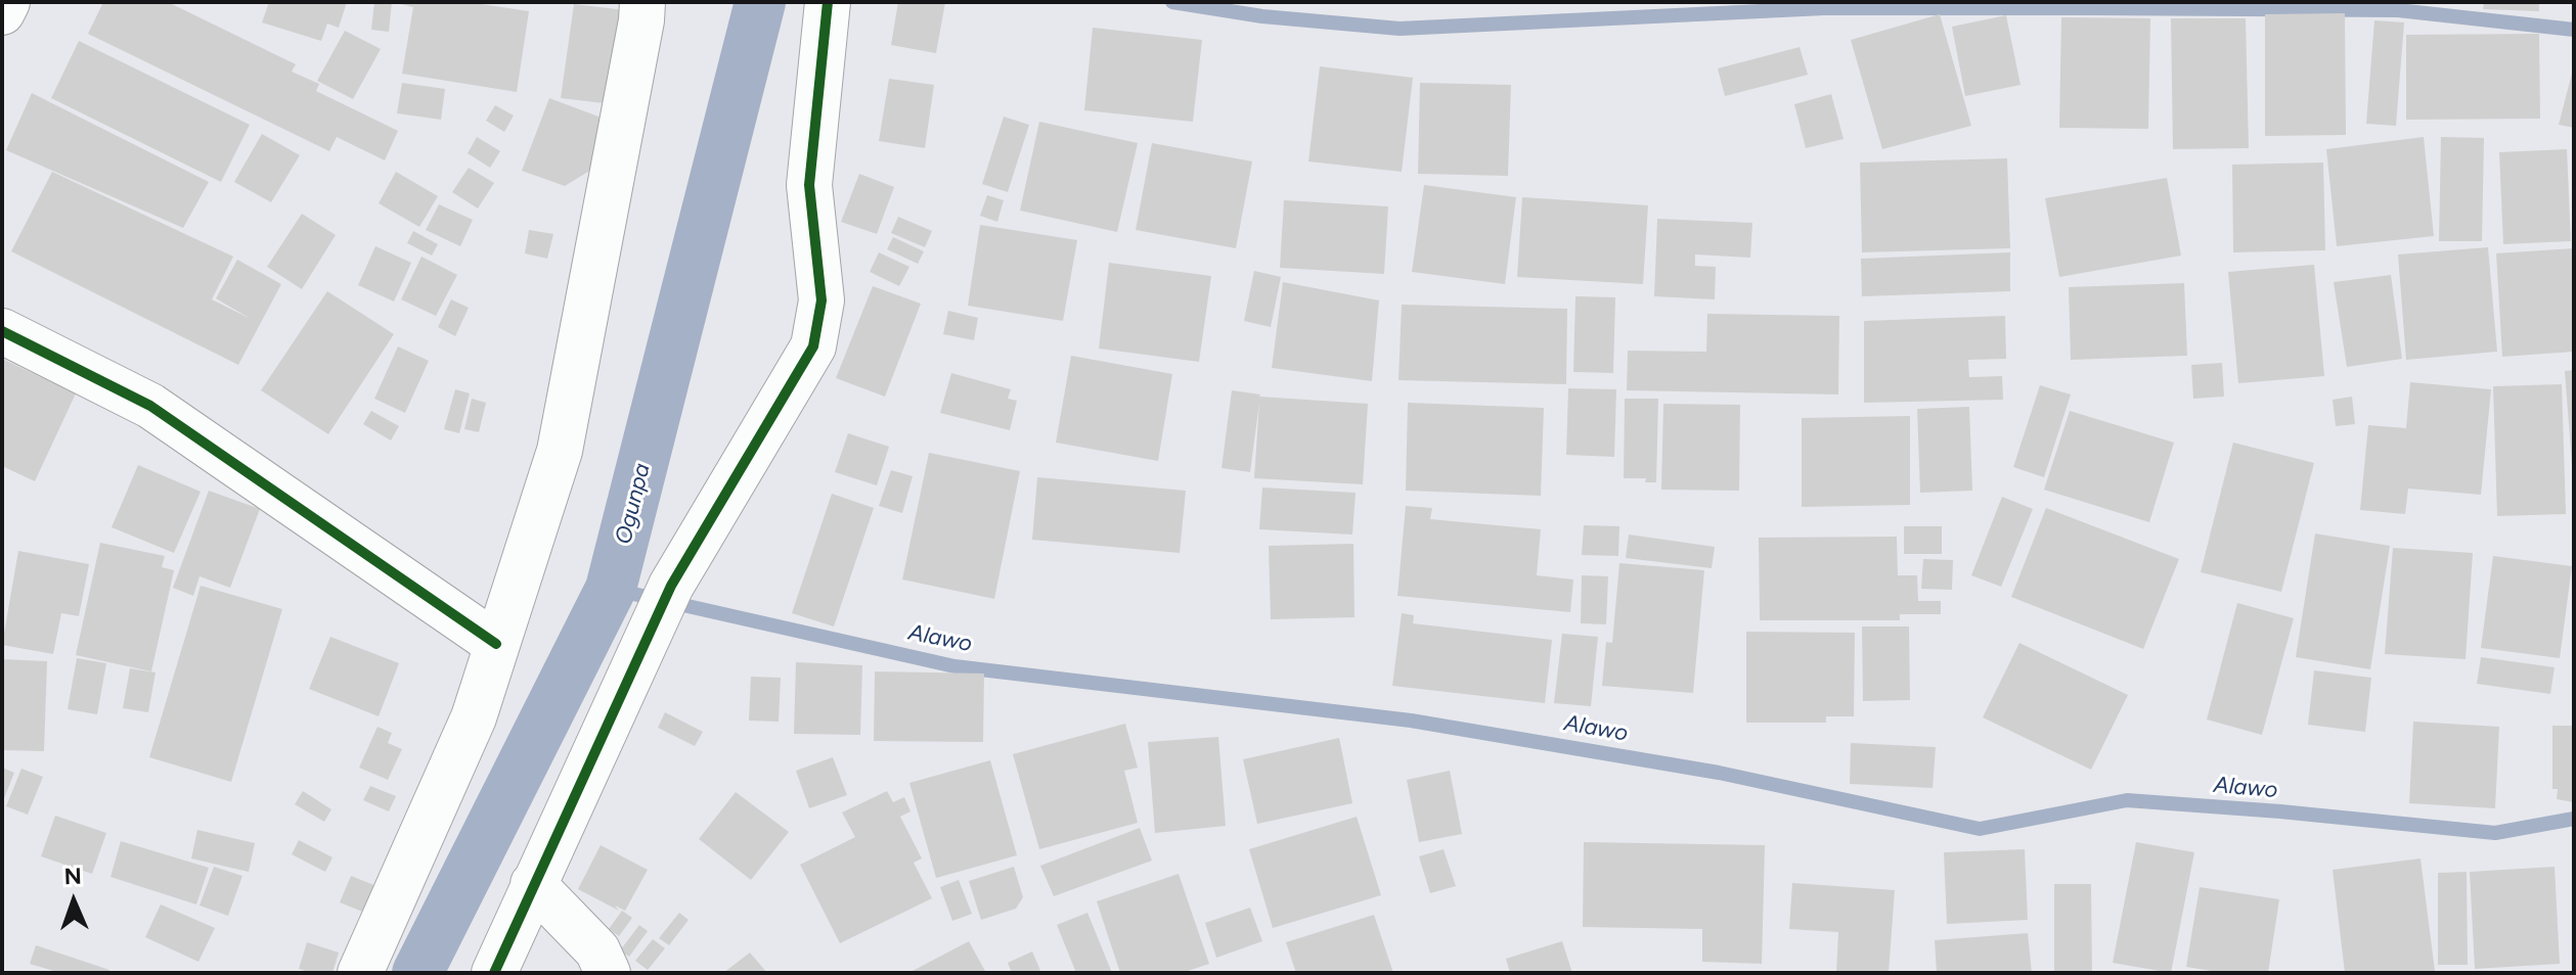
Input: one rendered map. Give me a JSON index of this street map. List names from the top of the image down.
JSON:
{
  "water": ["Ogunpa", "Alawo"],
  "north": "top"
}
